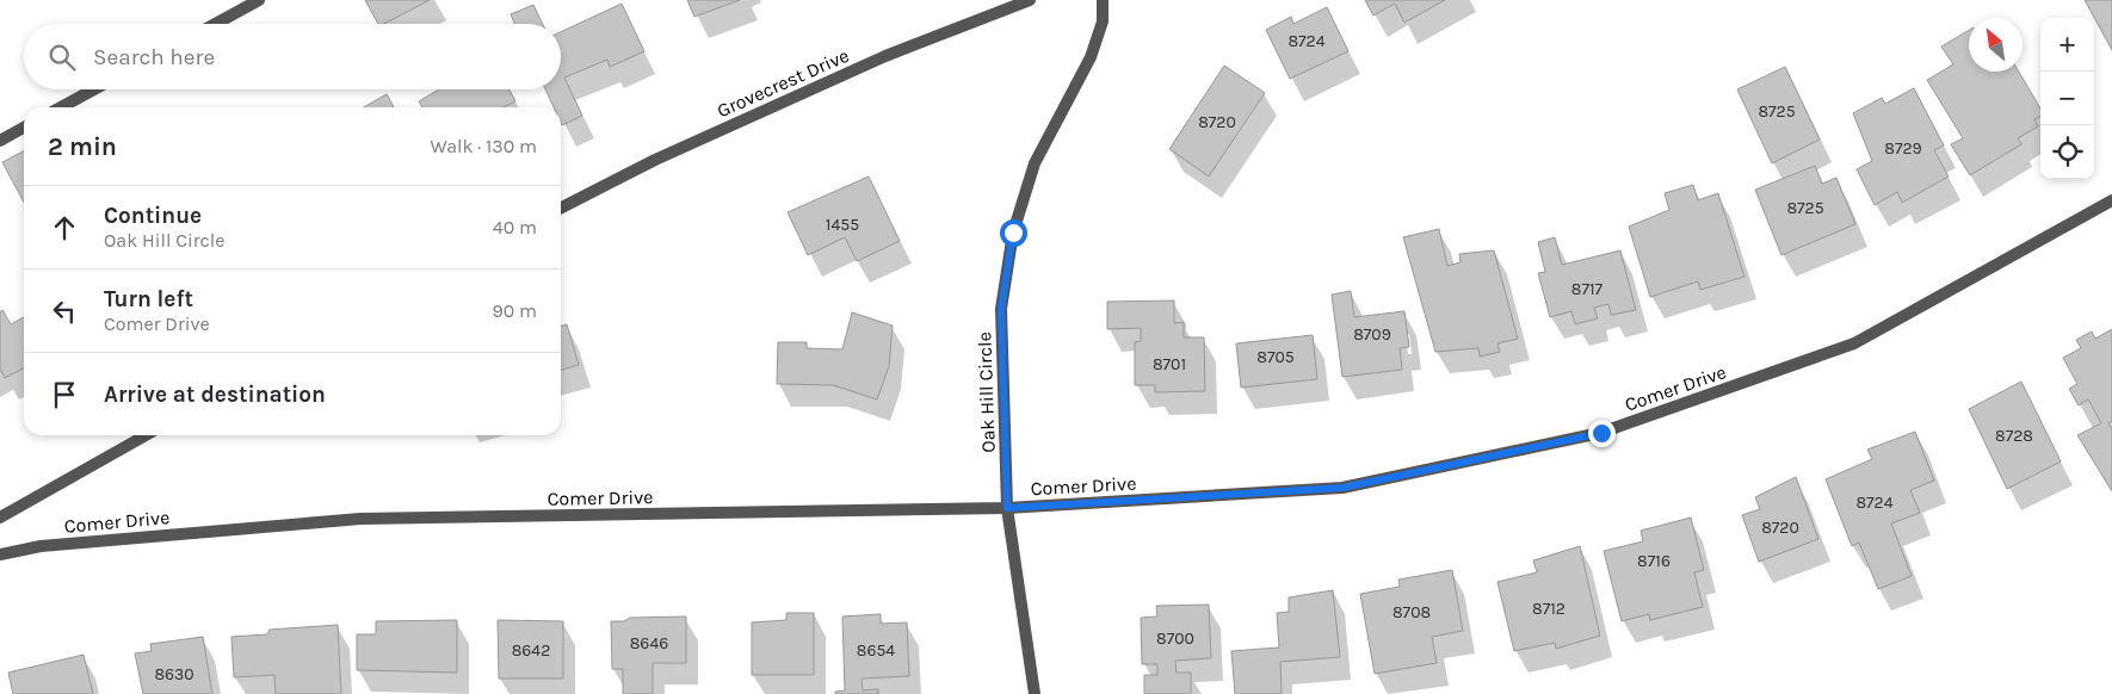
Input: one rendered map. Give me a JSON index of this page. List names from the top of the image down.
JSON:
{
  "streets": {
    "street": ["Grovecrest Drive", "Comer Drive", "Oak Hill Circle"]
  },
  "crossings": [
    ["Comer Drive", "Oak Hill Circle"]
  ],
  "house_numbers": [
    "8724",
    "8725",
    "8720",
    "8729",
    "8725",
    "1455",
    "8717",
    "8709",
    "8705",
    "8701",
    "8728",
    "8724",
    "8720",
    "8716",
    "8712",
    "8708",
    "8700",
    "8646",
    "8642",
    "8654",
    "8630"
  ],
  "north": "top left",
  "page": {
    "map_buttons": ["+", "−"],
    "search": "Search here",
    "heading": ["2 min", "Walk · 130 m"],
    "list": [
      ["Continue", "Oak Hill Circle", "40 m"],
      ["Turn left", "Comer Drive", "90 m"],
      "Arrive at destination"
    ]
  }
}
